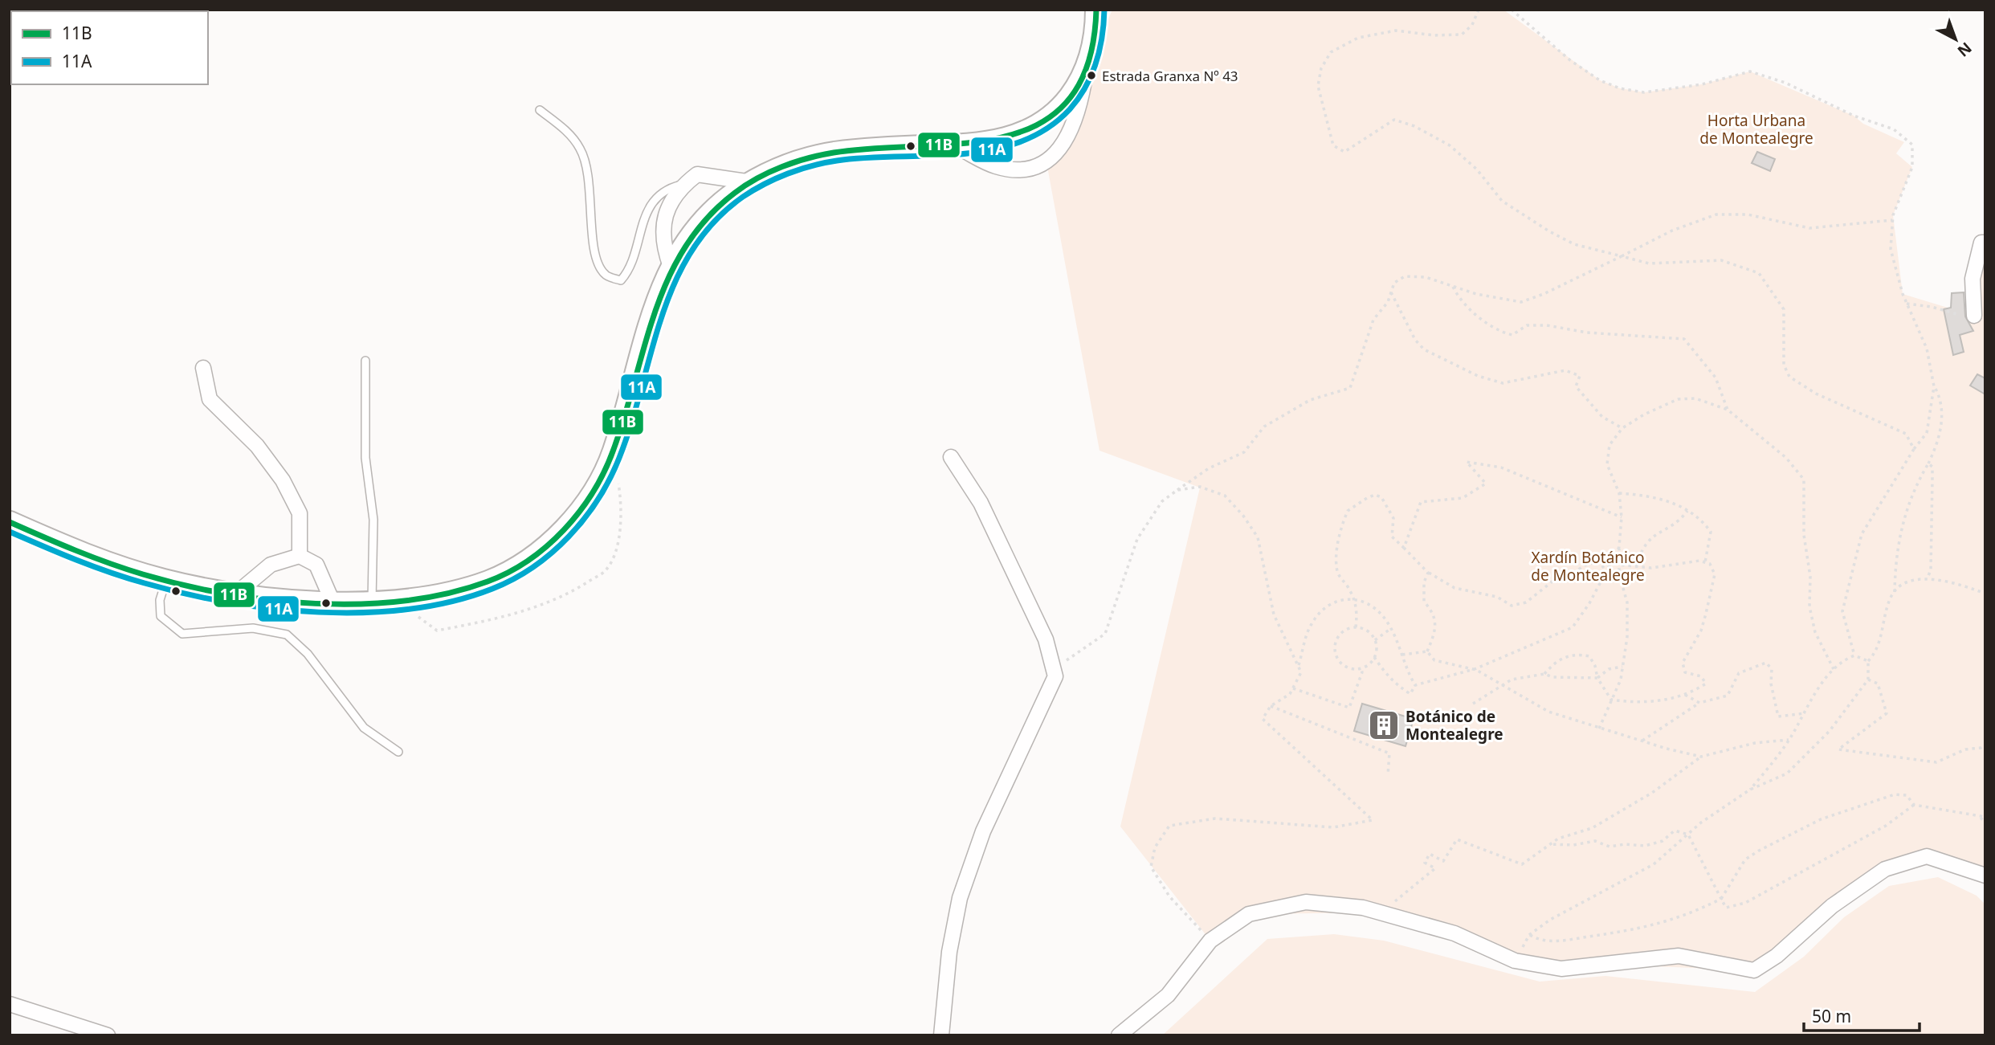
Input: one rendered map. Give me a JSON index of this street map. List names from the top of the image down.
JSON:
{
  "parks": ["Horta Urbana de Montealegre", "Xardín Botánico de Montealegre"],
  "places": {
    "other": ["Estrada Granxa Nº 43"],
    "building": ["Botánico de Montealegre"]
  },
  "lines": ["transit line 11B", "transit line 11A"],
  "legend": ["11B", "11A"],
  "scale_bar": "50 m",
  "north": "bottom right"
}
